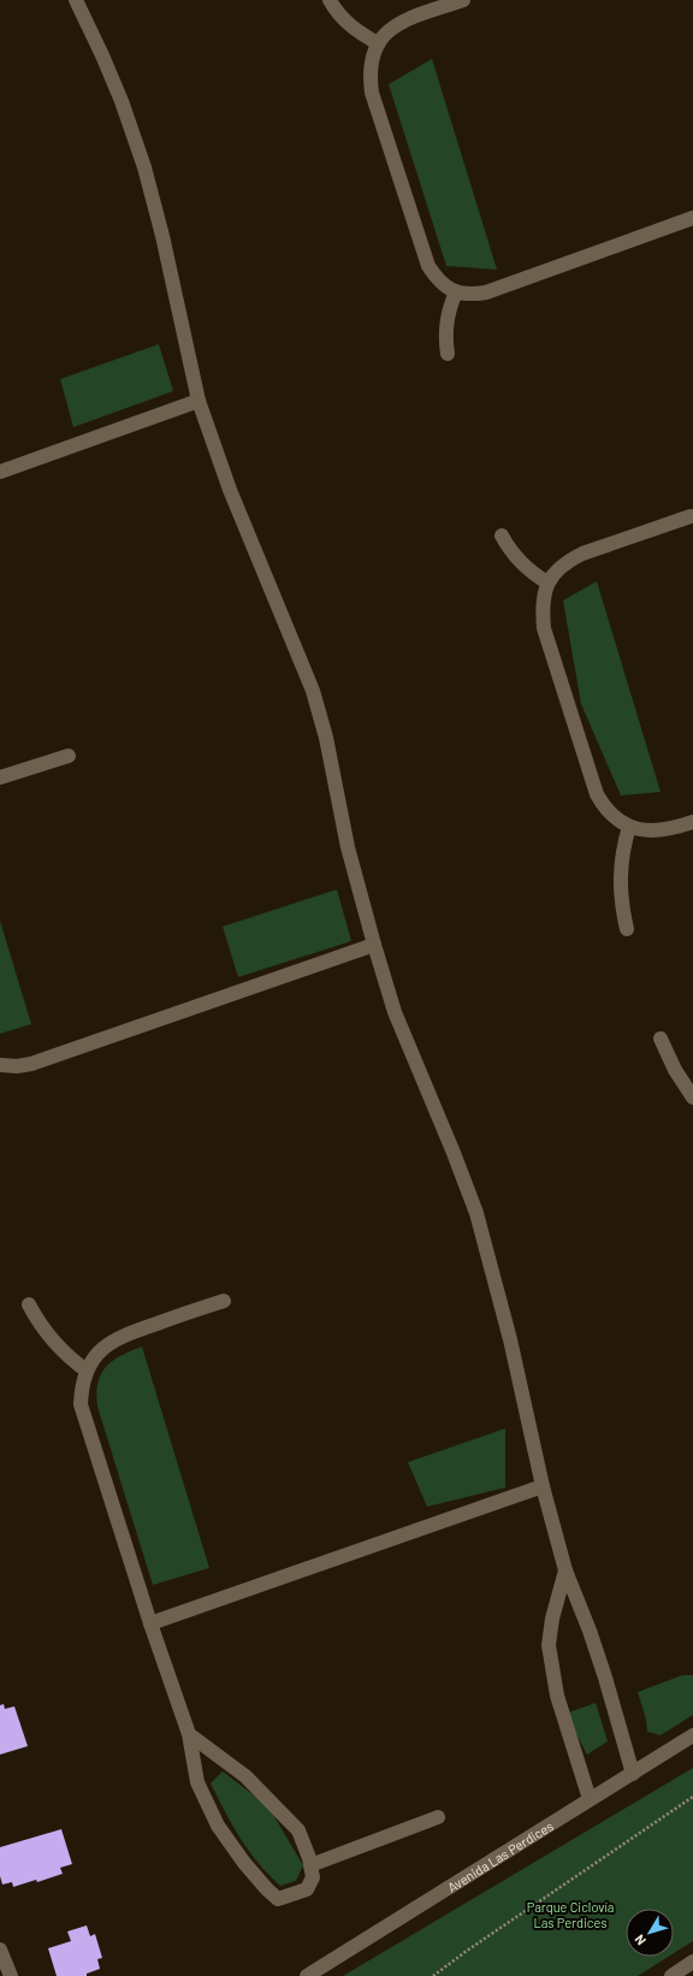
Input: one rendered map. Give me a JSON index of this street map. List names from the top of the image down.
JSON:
{
  "streets": {
    "street": ["Avenida Las Perdices"]
  },
  "parks": ["Parque Ciclovía Las Perdices"],
  "north": "bottom left"
}
